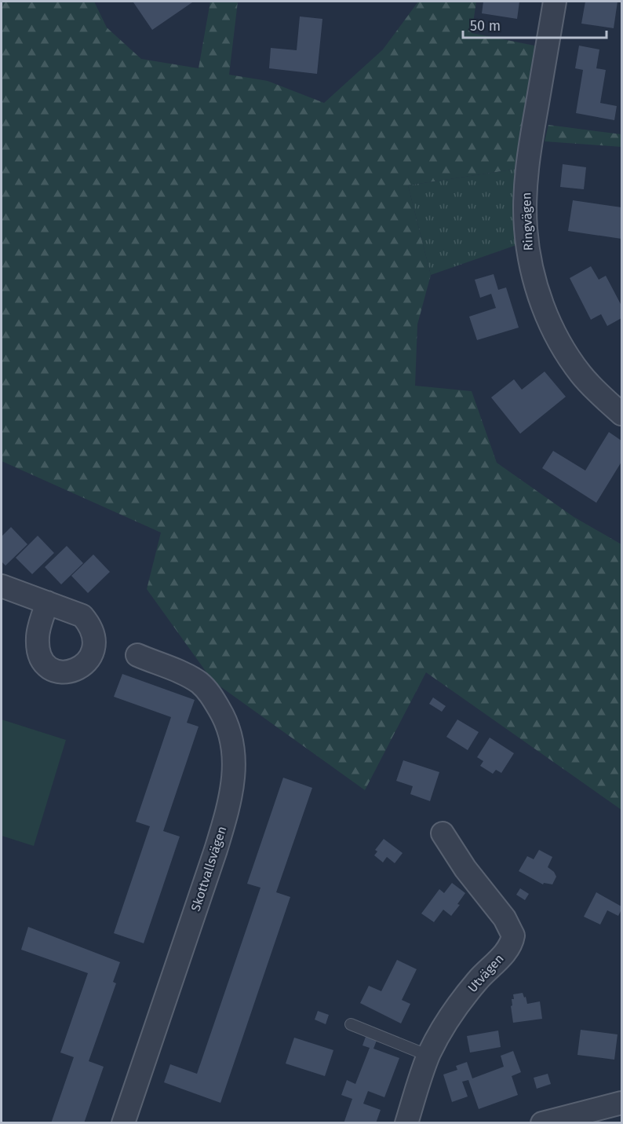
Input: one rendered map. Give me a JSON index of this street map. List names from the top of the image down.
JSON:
{
  "streets": {
    "street": ["Ringvägen", "Skottvallsvägen", "Utvägen"]
  },
  "scale_bar": "50 m"
}
